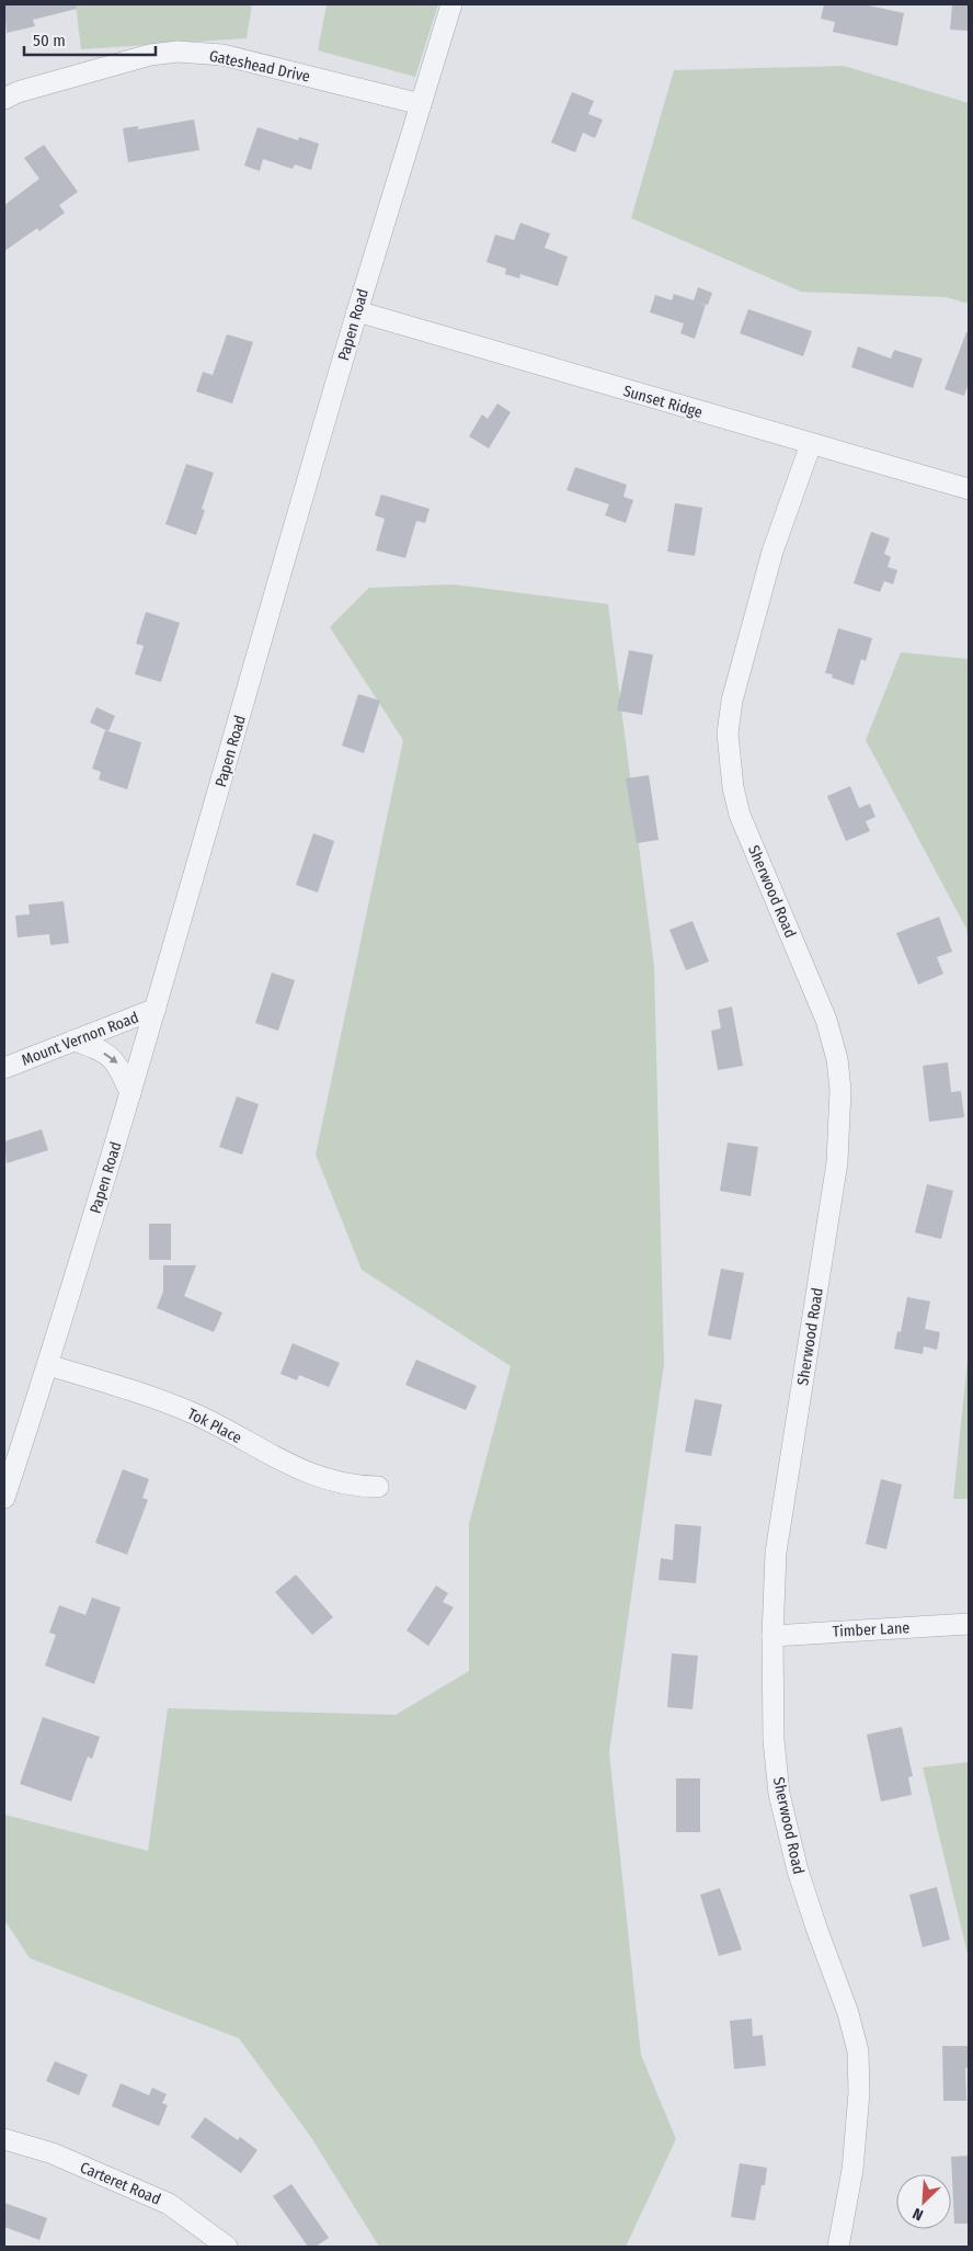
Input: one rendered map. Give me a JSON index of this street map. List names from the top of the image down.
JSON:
{
  "streets": {
    "street": [
      "Gateshead Drive",
      "Papen Road",
      "Sunset Ridge",
      "Sherwood Road",
      "Mount Vernon Road",
      "Tok Place",
      "Timber Lane",
      "Carteret Road"
    ]
  },
  "crossings": [
    ["Gateshead Drive", "Papen Road"],
    ["Papen Road", "Sunset Ridge"],
    ["Papen Road", "Mount Vernon Road"],
    ["Papen Road", "Tok Place"],
    ["Sunset Ridge", "Sherwood Road"],
    ["Sherwood Road", "Timber Lane"]
  ],
  "scale_bar": "50 m",
  "north": "bottom left"
}
